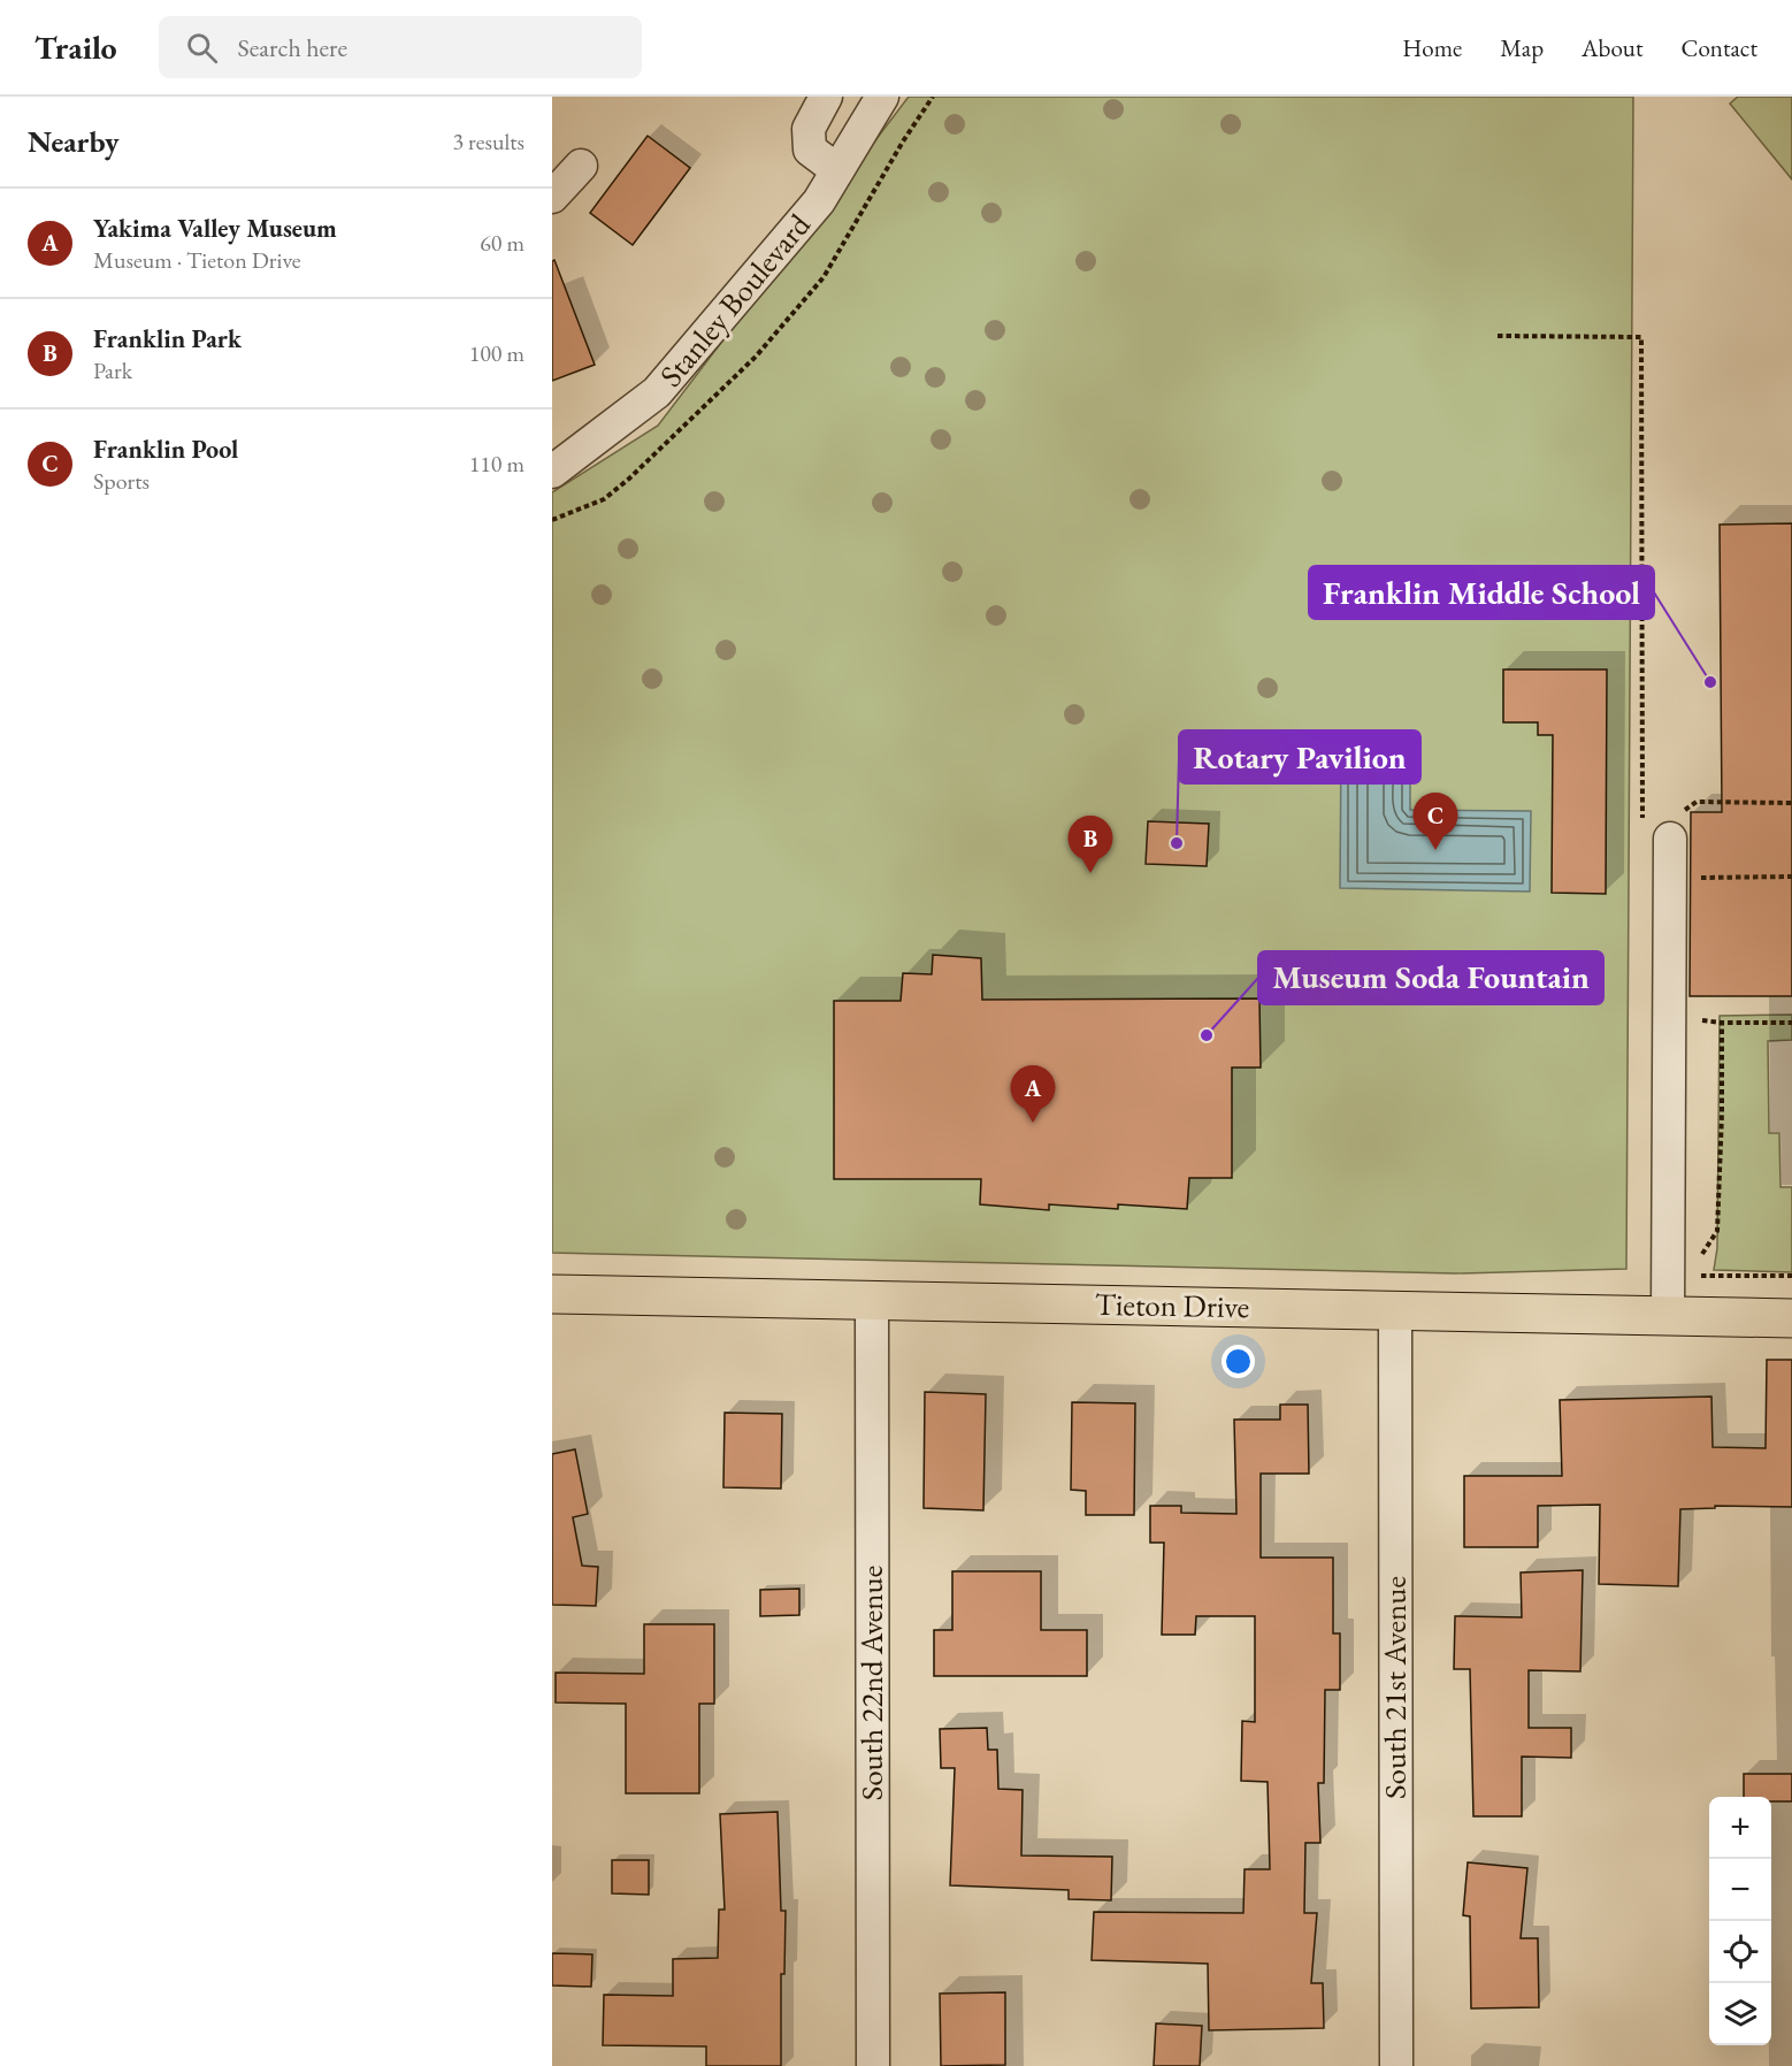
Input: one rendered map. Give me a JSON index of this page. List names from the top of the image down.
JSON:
{
  "streets": {
    "main road": ["Tieton Drive"],
    "street": ["Stanley Boulevard", "South 22nd Avenue", "South 21st Avenue"]
  },
  "crossings": [
    ["Tieton Drive", "South 22nd Avenue"],
    ["Tieton Drive", "South 21st Avenue"]
  ],
  "places": ["Franklin Middle School", "Rotary Pavilion", "Museum Soda Fountain"],
  "page": {
    "header": "Trailo",
    "search": "Search here",
    "nav": [
      "Home",
      "Map",
      "About",
      "Contact"
    ],
    "heading": ["Nearby", "3 results"],
    "list": [
      {
        "mark": "A",
        "name": "Yakima Valley Museum",
        "note": "Museum · Tieton Drive",
        "value": "60 m"
      },
      {
        "mark": "B",
        "name": "Franklin Park",
        "note": "Park",
        "value": "100 m"
      },
      {
        "mark": "C",
        "name": "Franklin Pool",
        "note": "Sports",
        "value": "110 m"
      }
    ],
    "pins": ["C", "B", "A"],
    "map_buttons": ["+", "−"]
  }
}
